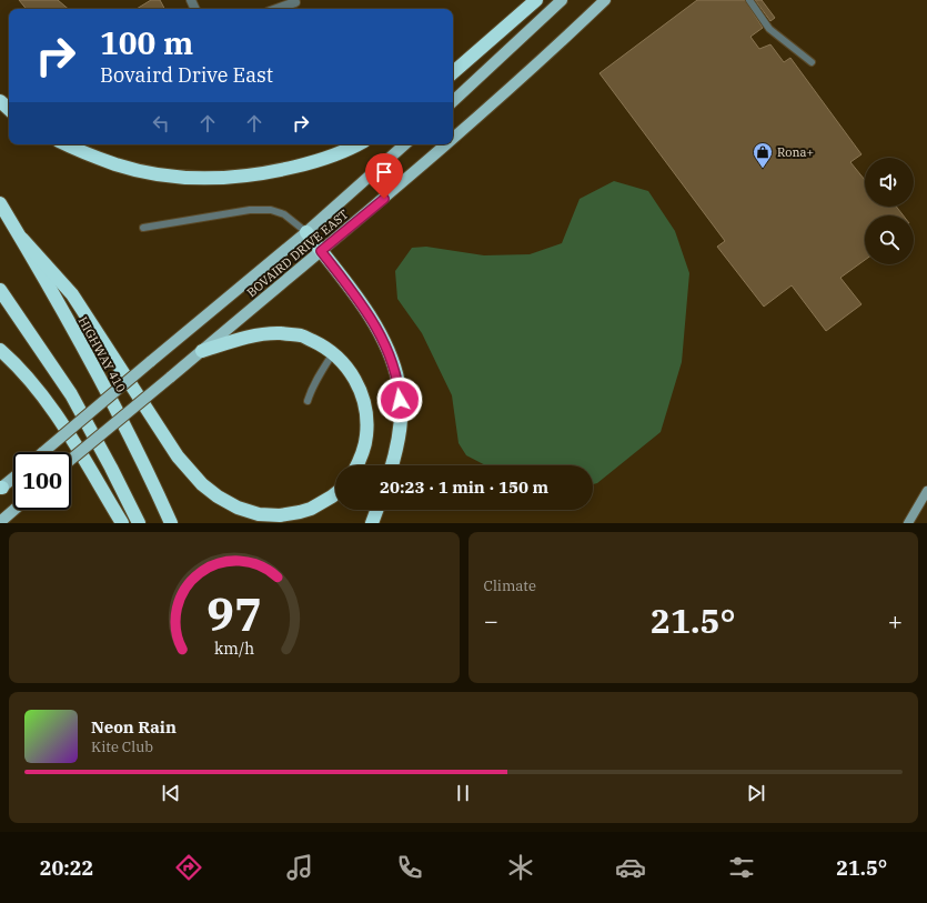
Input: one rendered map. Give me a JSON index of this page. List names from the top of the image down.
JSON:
{
  "streets": {
    "highway": ["HIGHWAY 410"],
    "main road": ["BOVAIRD DRIVE EAST"]
  },
  "places": {
    "shop": ["Rona+"]
  },
  "page": {
    "turn": ["100 m", "Bovaird Drive East"],
    "limit": "100",
    "trip": "20:23 · 1 min · 150 m",
    "tile": "Climate",
    "heat": ["−", "21.5°", "+"],
    "song": ["Neon Rain", "Kite Club"],
    "tabs": ["20:22", "21.5°"],
    "gauge": ["97", "km/h"]
  }
}
